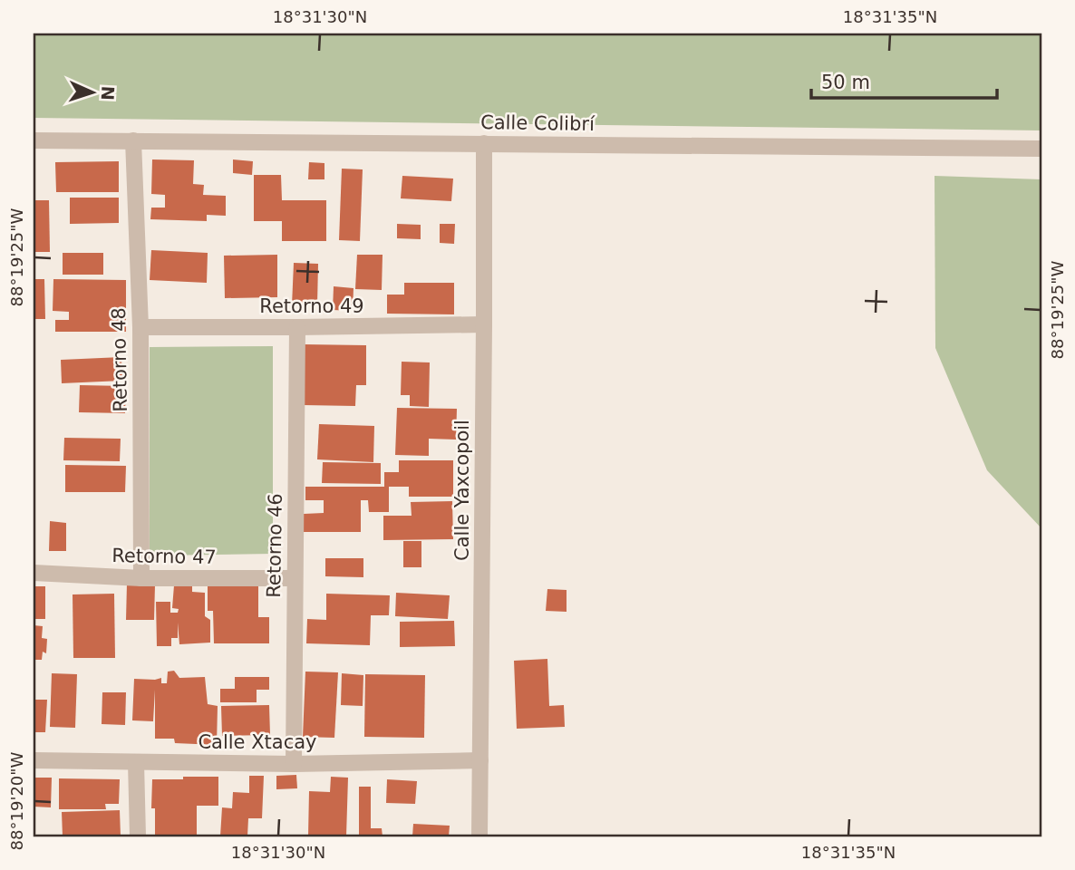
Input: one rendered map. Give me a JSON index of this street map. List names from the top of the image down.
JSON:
{
  "streets": {
    "street": [
      "Calle Colibrí",
      "Retorno 49",
      "Retorno 48",
      "Calle Yaxcopoil",
      "Retorno 46",
      "Retorno 47",
      "Calle Xtacay"
    ]
  },
  "crossings": [
    ["Calle Colibrí", "Retorno 48"],
    ["Calle Colibrí", "Calle Yaxcopoil"],
    ["Retorno 49", "Retorno 48"],
    ["Retorno 49", "Calle Yaxcopoil"],
    ["Retorno 49", "Retorno 46"],
    ["Retorno 48", "Retorno 47"],
    ["Calle Yaxcopoil", "Calle Xtacay"],
    ["Retorno 46", "Retorno 47"],
    ["Retorno 46", "Calle Xtacay"]
  ],
  "scale_bar": "50 m",
  "north": "right",
  "coordinates": [
    "18°31'30\"N",
    "18°31'35\"N",
    "88°19'25\"W",
    "88°19'20\"W"
  ]
}
